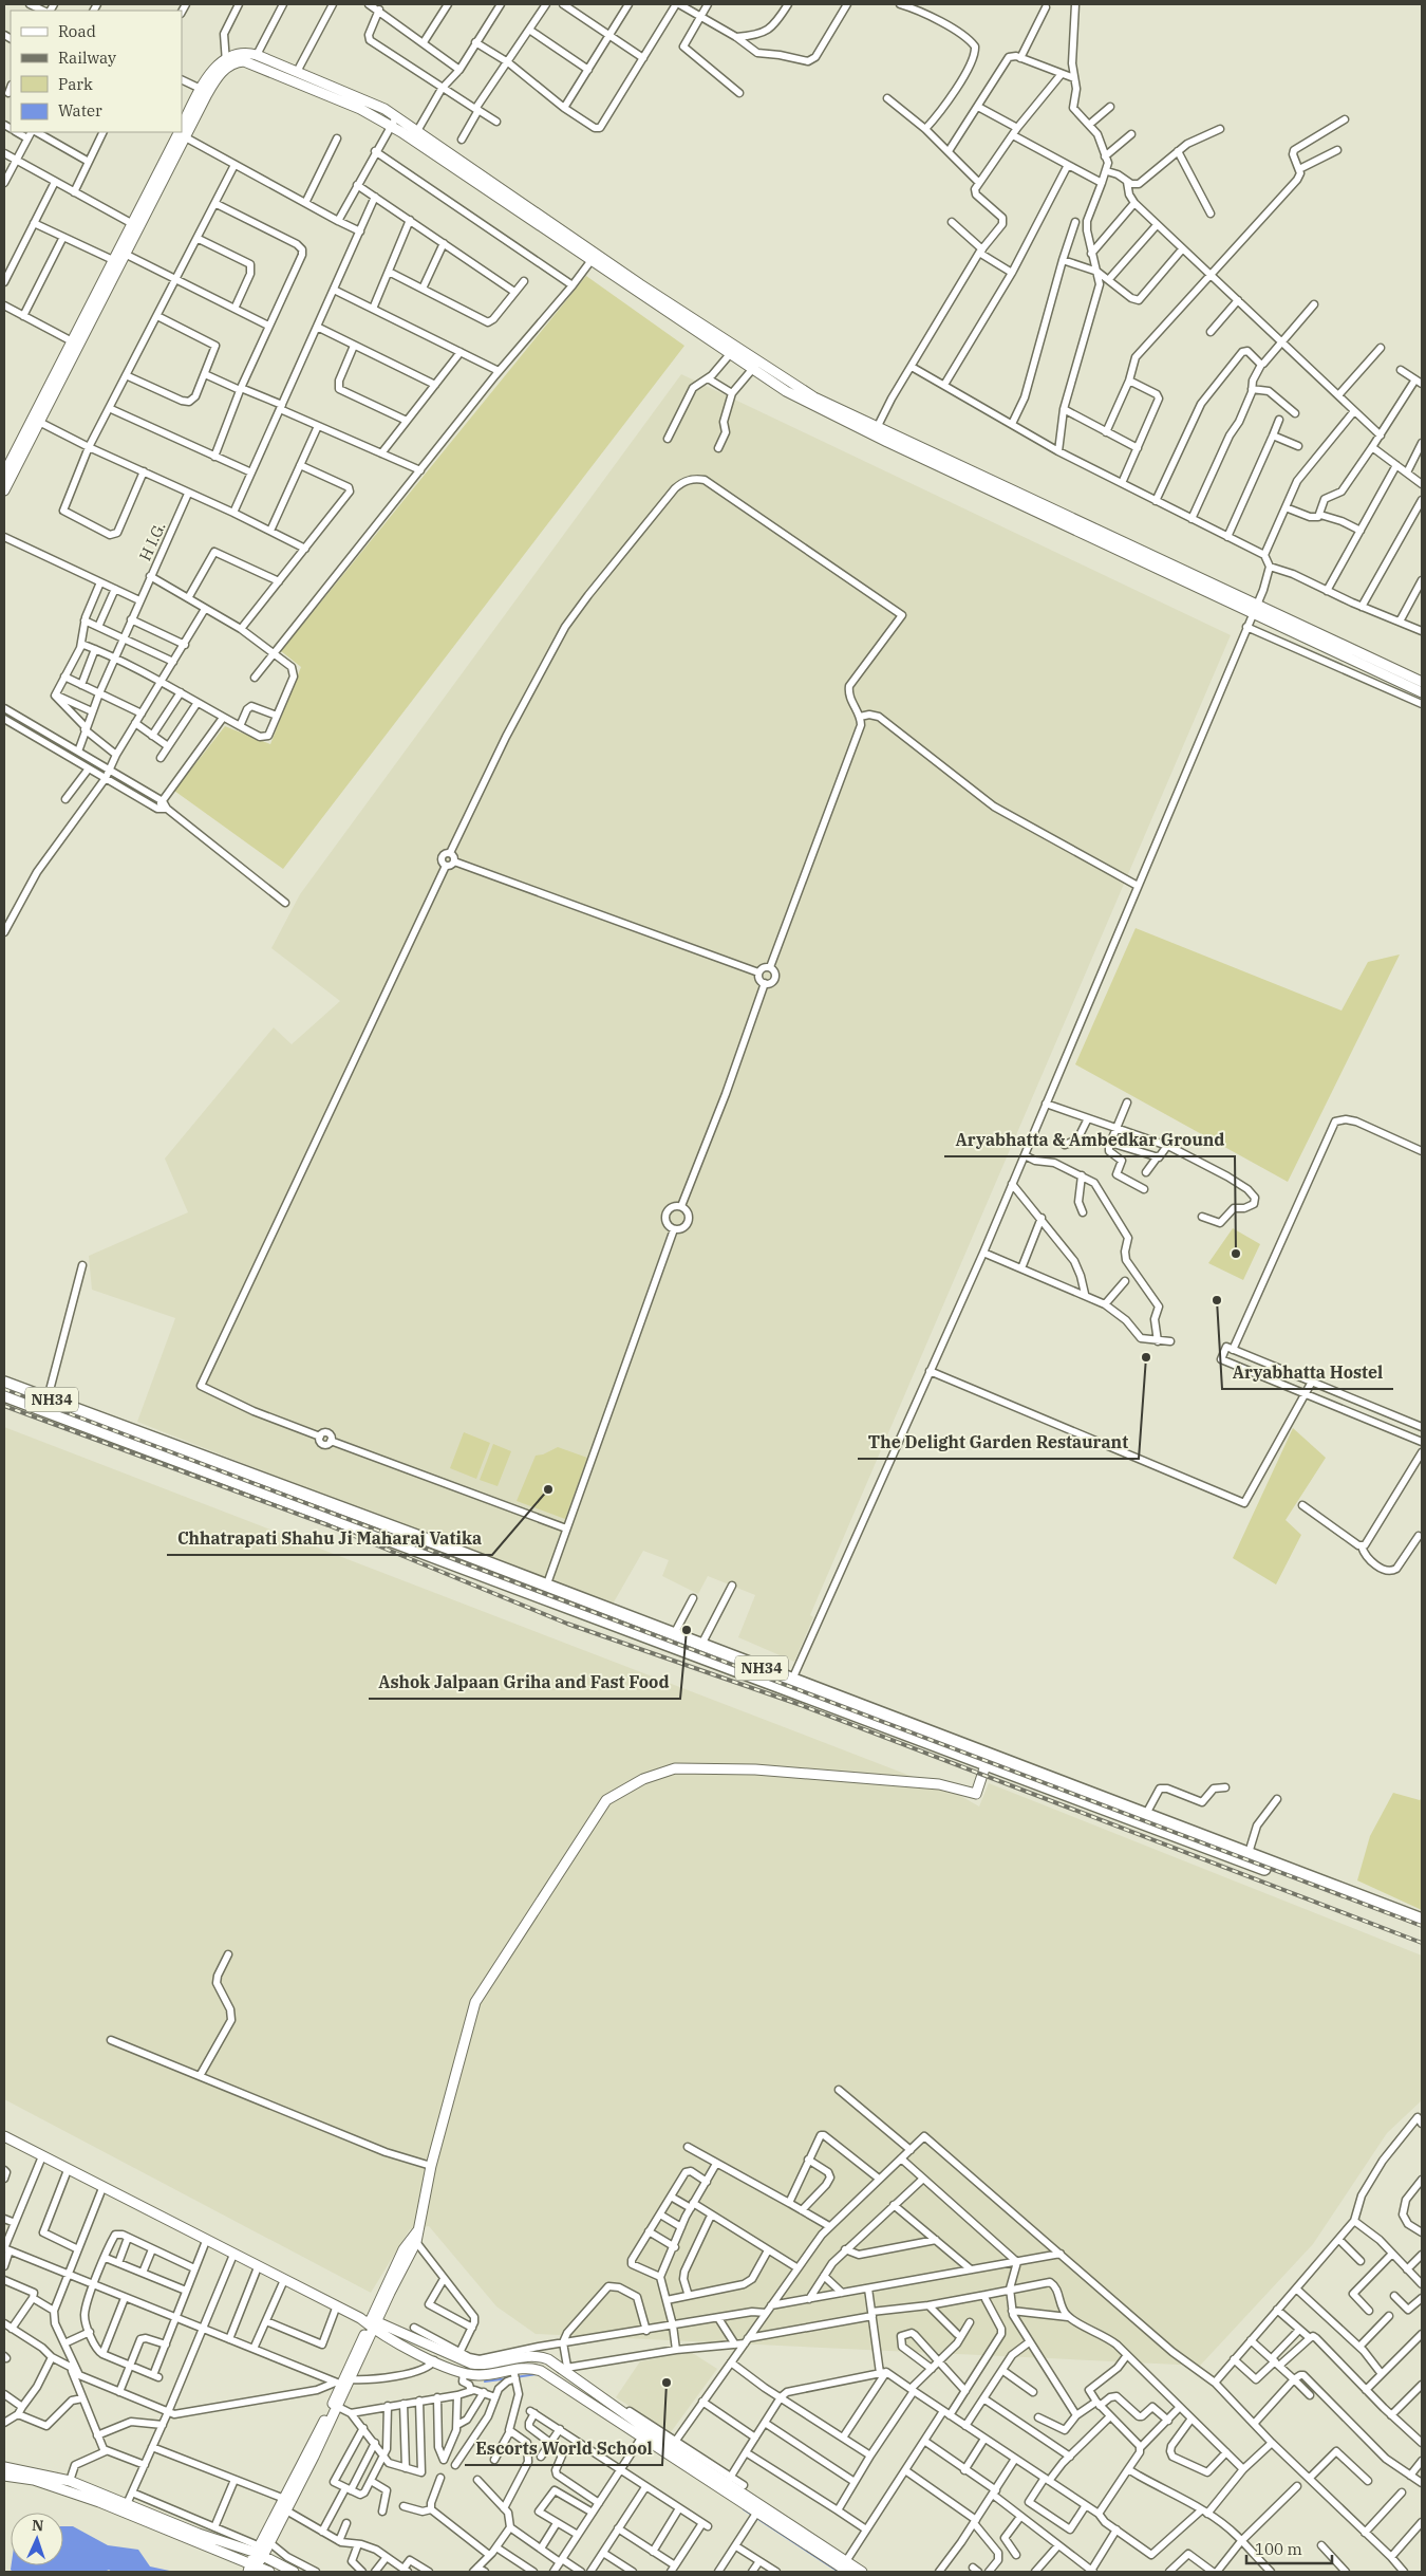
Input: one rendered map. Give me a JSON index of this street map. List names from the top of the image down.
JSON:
{
  "streets": {
    "highway": ["NH34"],
    "street": ["H I.G."]
  },
  "places": [
    "Aryabhatta & Ambedkar Ground",
    "Aryabhatta Hostel",
    "The Delight Garden Restaurant",
    "Chhatrapati Shahu Ji Maharaj Vatika",
    "Ashok Jalpaan Griha and Fast Food",
    "Escorts World School"
  ],
  "legend": [
    "Road",
    "Railway",
    "Park",
    "Water"
  ],
  "scale_bar": "100 m",
  "north": "top"
}
